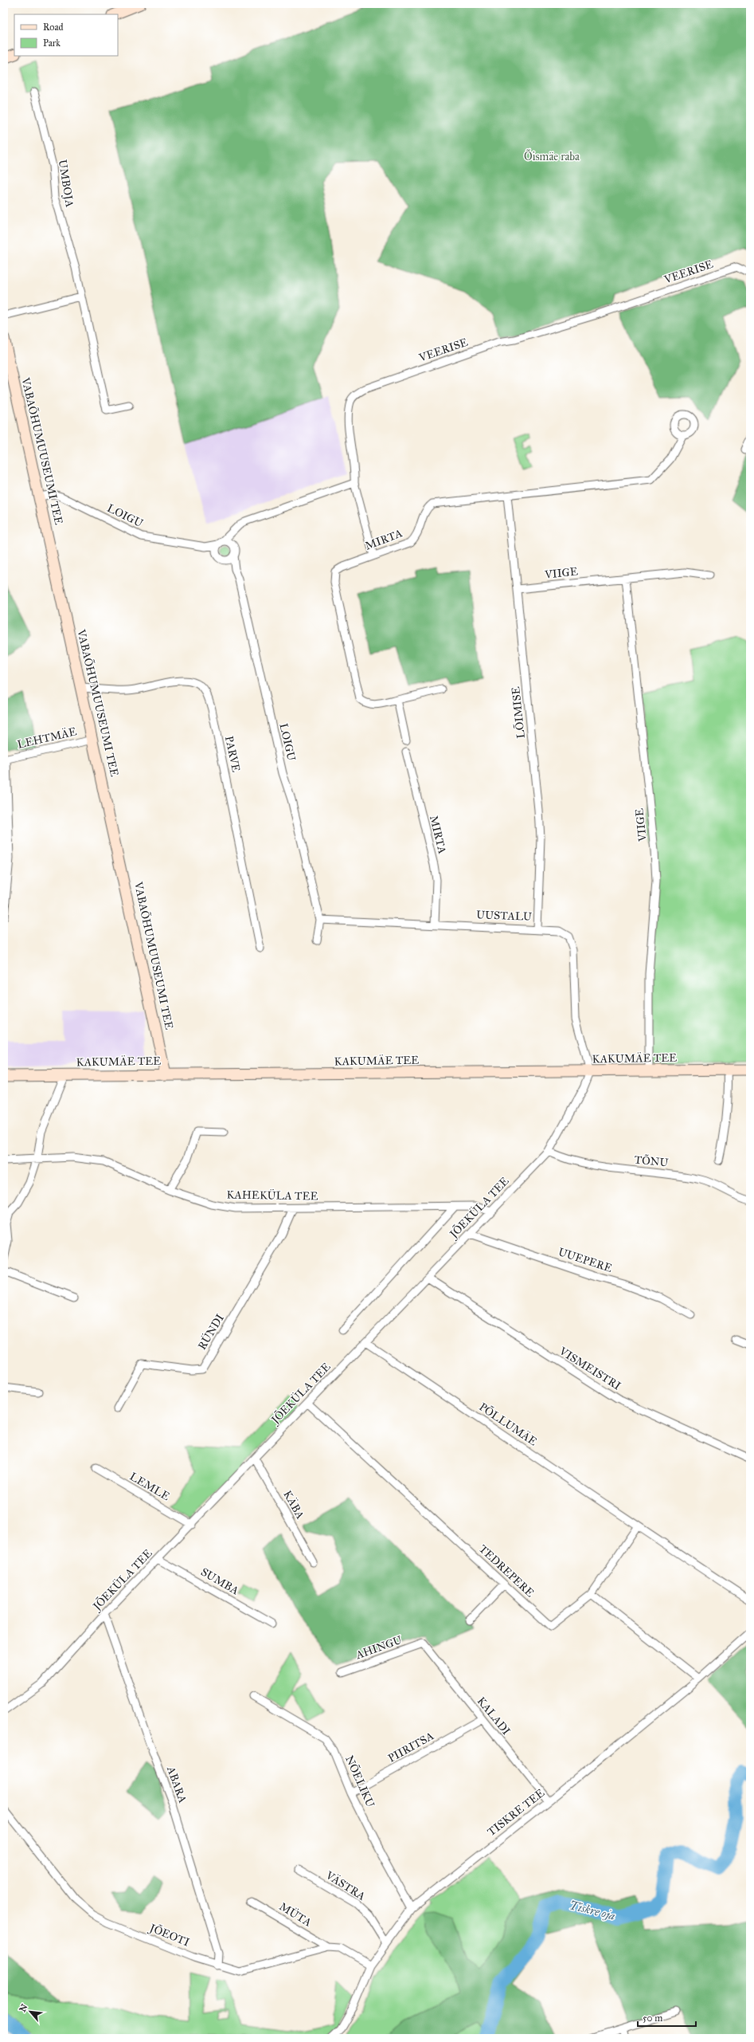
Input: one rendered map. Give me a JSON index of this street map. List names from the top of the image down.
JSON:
{
  "streets": {
    "street": [
      "UMBOJA",
      "VEERISE",
      "VABAÕHUMUUSEUMI TEE",
      "LOIGU",
      "MIRTA",
      "VIIGE",
      "LÕIMISE",
      "LEHTMÄE",
      "PARVE",
      "UUSTALU",
      "KAKUMÄE TEE",
      "TÕNU",
      "KAHEKÜLA TEE",
      "JÕEKÜLA TEE",
      "UUEPERE",
      "RÜNDI",
      "VISMEISTRI",
      "PÕLLUMÄE",
      "LEMLE",
      "KÄBA",
      "TEDREPERE",
      "SUMBA",
      "AHINGU",
      "KALADI",
      "PIIRITSA",
      "NÕELIKU",
      "ABARA",
      "TISKRE TEE",
      "VÄSTRA",
      "MÜTA",
      "JÕEOTI"
    ]
  },
  "crossings": [
    ["VEERISE", "MIRTA"],
    ["VABAÕHUMUUSEUMI TEE", "LOIGU"],
    ["VABAÕHUMUUSEUMI TEE", "LEHTMÄE"],
    ["VABAÕHUMUUSEUMI TEE", "PARVE"],
    ["VABAÕHUMUUSEUMI TEE", "KAKUMÄE TEE"],
    ["LOIGU", "UUSTALU"],
    ["MIRTA", "LÕIMISE"],
    ["MIRTA", "UUSTALU"],
    ["VIIGE", "LÕIMISE"],
    ["VIIGE", "KAKUMÄE TEE"],
    ["LÕIMISE", "UUSTALU"],
    ["UUSTALU", "KAKUMÄE TEE"],
    ["UUSTALU", "JÕEKÜLA TEE"],
    ["KAKUMÄE TEE", "JÕEKÜLA TEE"],
    ["TÕNU", "JÕEKÜLA TEE"],
    ["KAHEKÜLA TEE", "JÕEKÜLA TEE"],
    ["KAHEKÜLA TEE", "RÜNDI"],
    ["JÕEKÜLA TEE", "UUEPERE"],
    ["JÕEKÜLA TEE", "VISMEISTRI"],
    ["JÕEKÜLA TEE", "PÕLLUMÄE"],
    ["JÕEKÜLA TEE", "LEMLE"],
    ["JÕEKÜLA TEE", "KÄBA"],
    ["JÕEKÜLA TEE", "TEDREPERE"],
    ["JÕEKÜLA TEE", "SUMBA"],
    ["JÕEKÜLA TEE", "ABARA"],
    ["AHINGU", "KALADI"],
    ["KALADI", "PIIRITSA"],
    ["KALADI", "TISKRE TEE"],
    ["PIIRITSA", "NÕELIKU"],
    ["NÕELIKU", "TISKRE TEE"],
    ["ABARA", "JÕEOTI"],
    ["TISKRE TEE", "VÄSTRA"],
    ["TISKRE TEE", "JÕEOTI"],
    ["MÜTA", "JÕEOTI"]
  ],
  "water": ["Tiskre oja"],
  "parks": ["Õismäe raba"],
  "legend": ["Road", "Park"],
  "scale_bar": "50 m",
  "north": "top left"
}
